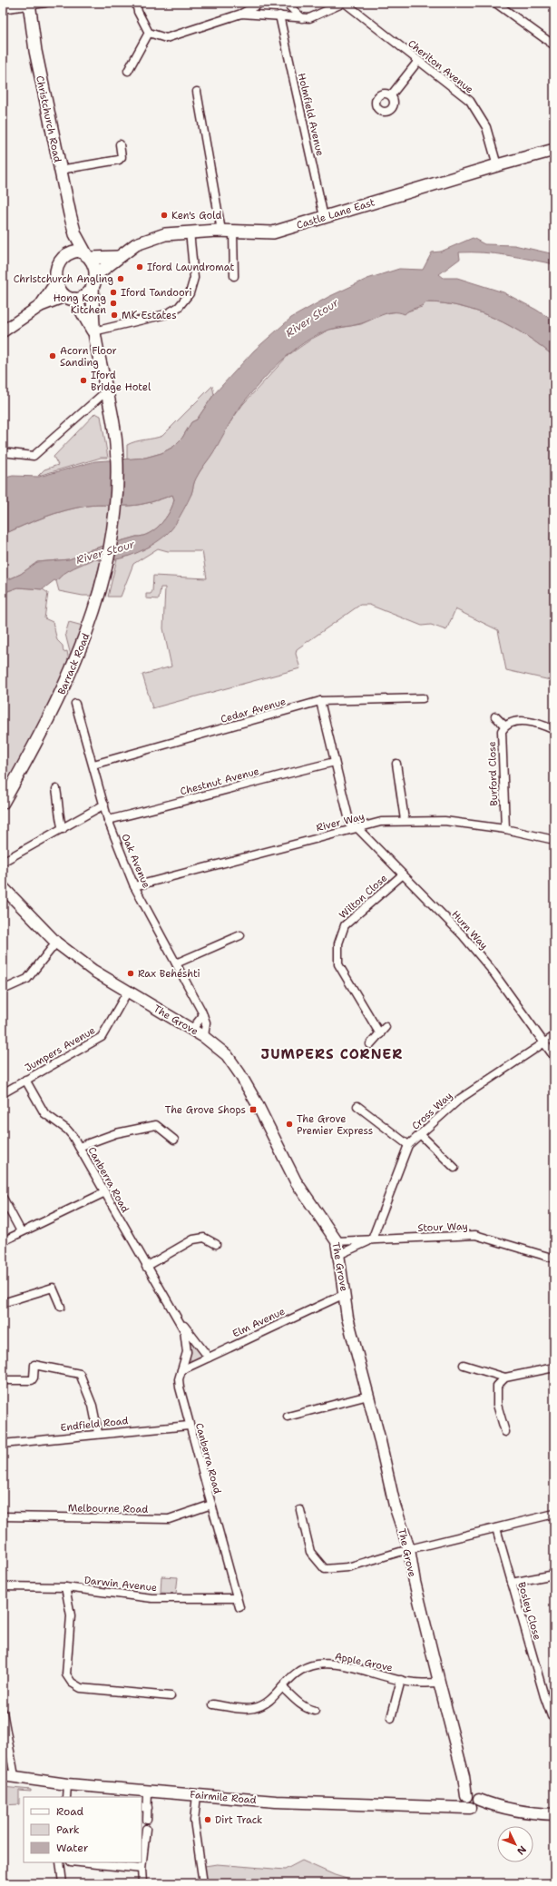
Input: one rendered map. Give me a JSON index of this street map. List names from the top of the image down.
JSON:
{
  "streets": {
    "main road": ["Christchurch Road", "Castle Lane East", "Barrack Road"],
    "street": [
      "Cheriton Avenue",
      "Holmfield Avenue",
      "Cedar Avenue",
      "Burford Close",
      "Chestnut Avenue",
      "River Way",
      "Oak Avenue",
      "Wilton Close",
      "Hurn Way",
      "The Grove",
      "Jumpers Avenue",
      "Cross Way",
      "Canberra Road",
      "Stour Way",
      "Elm Avenue",
      "Endfield Road",
      "Melbourne Road",
      "Darwin Avenue",
      "Bosley Close",
      "Apple Grove",
      "Fairmile Road"
    ]
  },
  "crossings": [
    ["Cheriton Avenue", "Castle Lane East"],
    ["Holmfield Avenue", "Castle Lane East"],
    ["Christchurch Road", "Castle Lane East"],
    ["Cedar Avenue", "Oak Avenue"],
    ["Burford Close", "River Way"],
    ["Chestnut Avenue", "Oak Avenue"],
    ["River Way", "Oak Avenue"],
    ["River Way", "Hurn Way"],
    ["Oak Avenue", "The Grove"],
    ["Wilton Close", "Hurn Way"],
    ["Hurn Way", "Cross Way"],
    ["The Grove", "Jumpers Avenue"],
    ["The Grove", "Stour Way"],
    ["The Grove", "Elm Avenue"],
    ["The Grove", "Apple Grove"],
    ["The Grove", "Fairmile Road"],
    ["Jumpers Avenue", "Canberra Road"],
    ["Cross Way", "Stour Way"],
    ["Canberra Road", "Elm Avenue"],
    ["Canberra Road", "Endfield Road"],
    ["Canberra Road", "Melbourne Road"],
    ["Canberra Road", "Darwin Avenue"]
  ],
  "districts": ["JUMPERS CORNER"],
  "water": ["River Stour"],
  "places": {
    "other": [
      "Ken's Gold",
      "Iford Laundromat",
      "Christchurch Angling",
      "Iford Tandoori",
      "Hong Kong Kitchen",
      "MK Estates",
      "Acorn Floor Sanding",
      "Iford Bridge Hotel",
      "Rax Behéshti",
      "The Grove Premier Express",
      "Dirt Track"
    ],
    "transit": ["The Grove Shops"]
  },
  "legend": ["Road", "Park", "Water"],
  "north": "bottom right"
}
